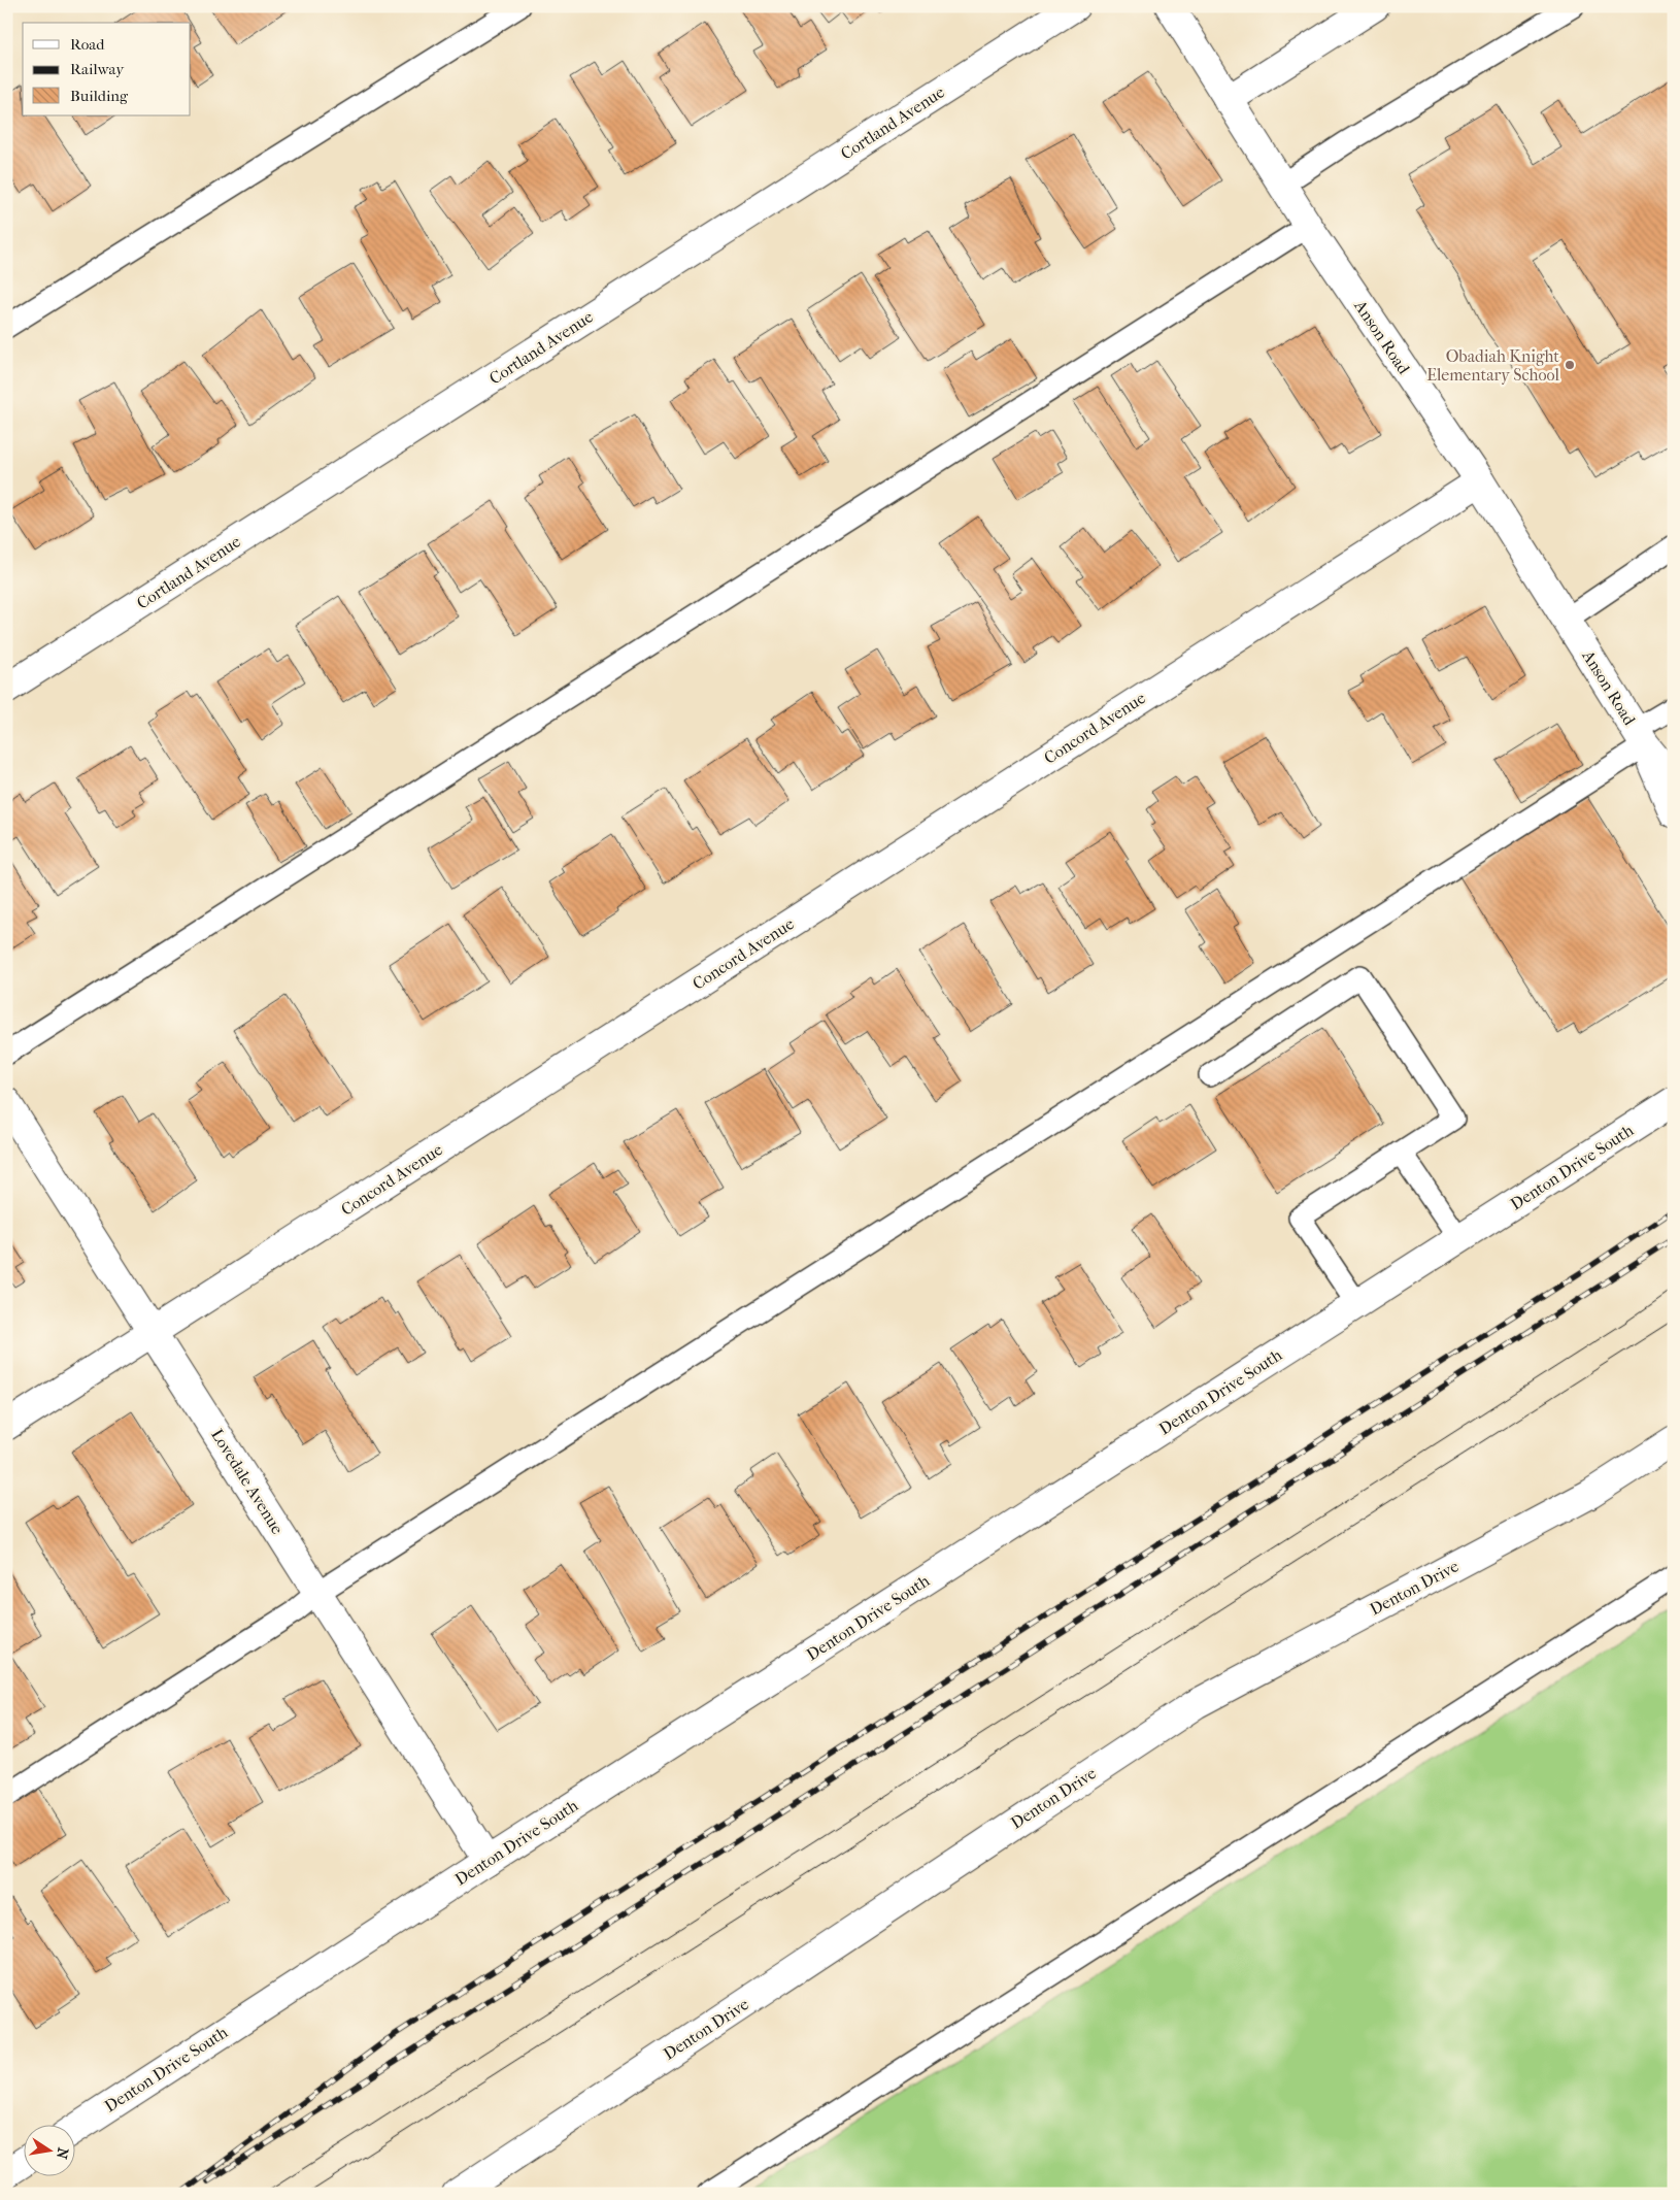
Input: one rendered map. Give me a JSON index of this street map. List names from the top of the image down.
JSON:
{
  "streets": {
    "street": [
      "Cortland Avenue",
      "Anson Road",
      "Concord Avenue",
      "Denton Drive South",
      "Lovedale Avenue",
      "Denton Drive"
    ]
  },
  "crossings": [
    ["Anson Road", "Concord Avenue"],
    ["Concord Avenue", "Lovedale Avenue"],
    ["Denton Drive South", "Lovedale Avenue"]
  ],
  "places": ["Obadiah Knight Elementary School"],
  "legend": ["Road", "Railway", "Building"],
  "north": "right"
}
